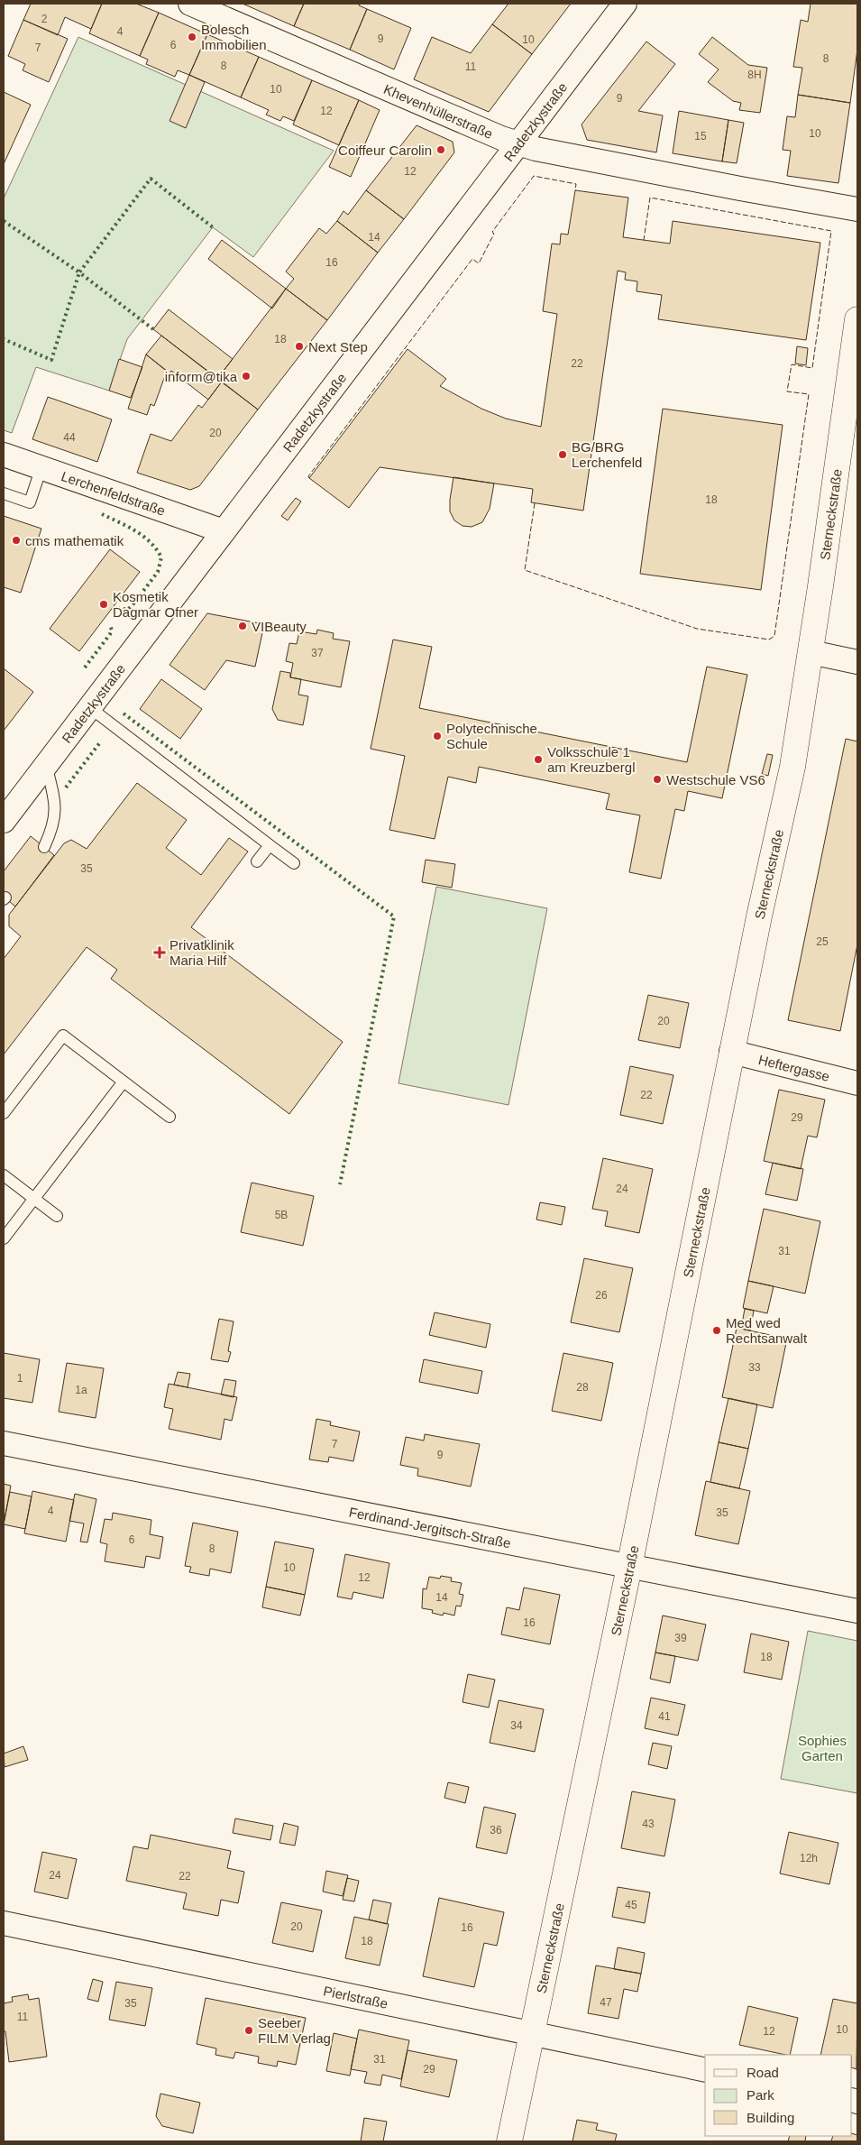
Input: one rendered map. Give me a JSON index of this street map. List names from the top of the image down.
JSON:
{
  "streets": {
    "street": [
      "Khevenhüllerstraße",
      "Radetzkystraße",
      "Lerchenfeldstraße",
      "Sterneckstraße",
      "Heftergasse",
      "Ferdinand-Jergitsch-Straße",
      "Pierlstraße"
    ]
  },
  "crossings": [
    ["Khevenhüllerstraße", "Radetzkystraße"],
    ["Radetzkystraße", "Lerchenfeldstraße"],
    ["Sterneckstraße", "Heftergasse"],
    ["Sterneckstraße", "Ferdinand-Jergitsch-Straße"],
    ["Sterneckstraße", "Pierlstraße"]
  ],
  "parks": ["Sophies Garten"],
  "places": {
    "other": [
      "Bolesch Immobilien",
      "Coiffeur Carolin",
      "Next Step",
      "inform@tika",
      "BG/BRG Lerchenfeld",
      "cms mathematik",
      "Kosmetik Dagmar Ofner",
      "VIBeauty",
      "Polytechnische Schule",
      "Volksschule 1 am Kreuzbergl",
      "Westschule VS6",
      "Med wed Rechtsanwalt",
      "Seeber FILM Verlag"
    ],
    "health": ["Privatklinik Maria Hilf"]
  },
  "house_numbers": [
    "2",
    "4",
    "9",
    "10",
    "6",
    "7",
    "8",
    "8",
    "11",
    "8H",
    "10",
    "9",
    "12",
    "10",
    "15",
    "12",
    "14",
    "16",
    "18",
    "22",
    "20",
    "44",
    "18",
    "37",
    "35",
    "25",
    "20",
    "22",
    "29",
    "24",
    "5B",
    "31",
    "26",
    "33",
    "1",
    "28",
    "1a",
    "7",
    "9",
    "4",
    "35",
    "6",
    "8",
    "10",
    "12",
    "14",
    "16",
    "39",
    "18",
    "41",
    "34",
    "43",
    "36",
    "12h",
    "24",
    "22",
    "45",
    "20",
    "16",
    "18",
    "47",
    "35",
    "11",
    "10",
    "12",
    "31",
    "29"
  ],
  "legend": ["Road", "Park", "Building"]
}
